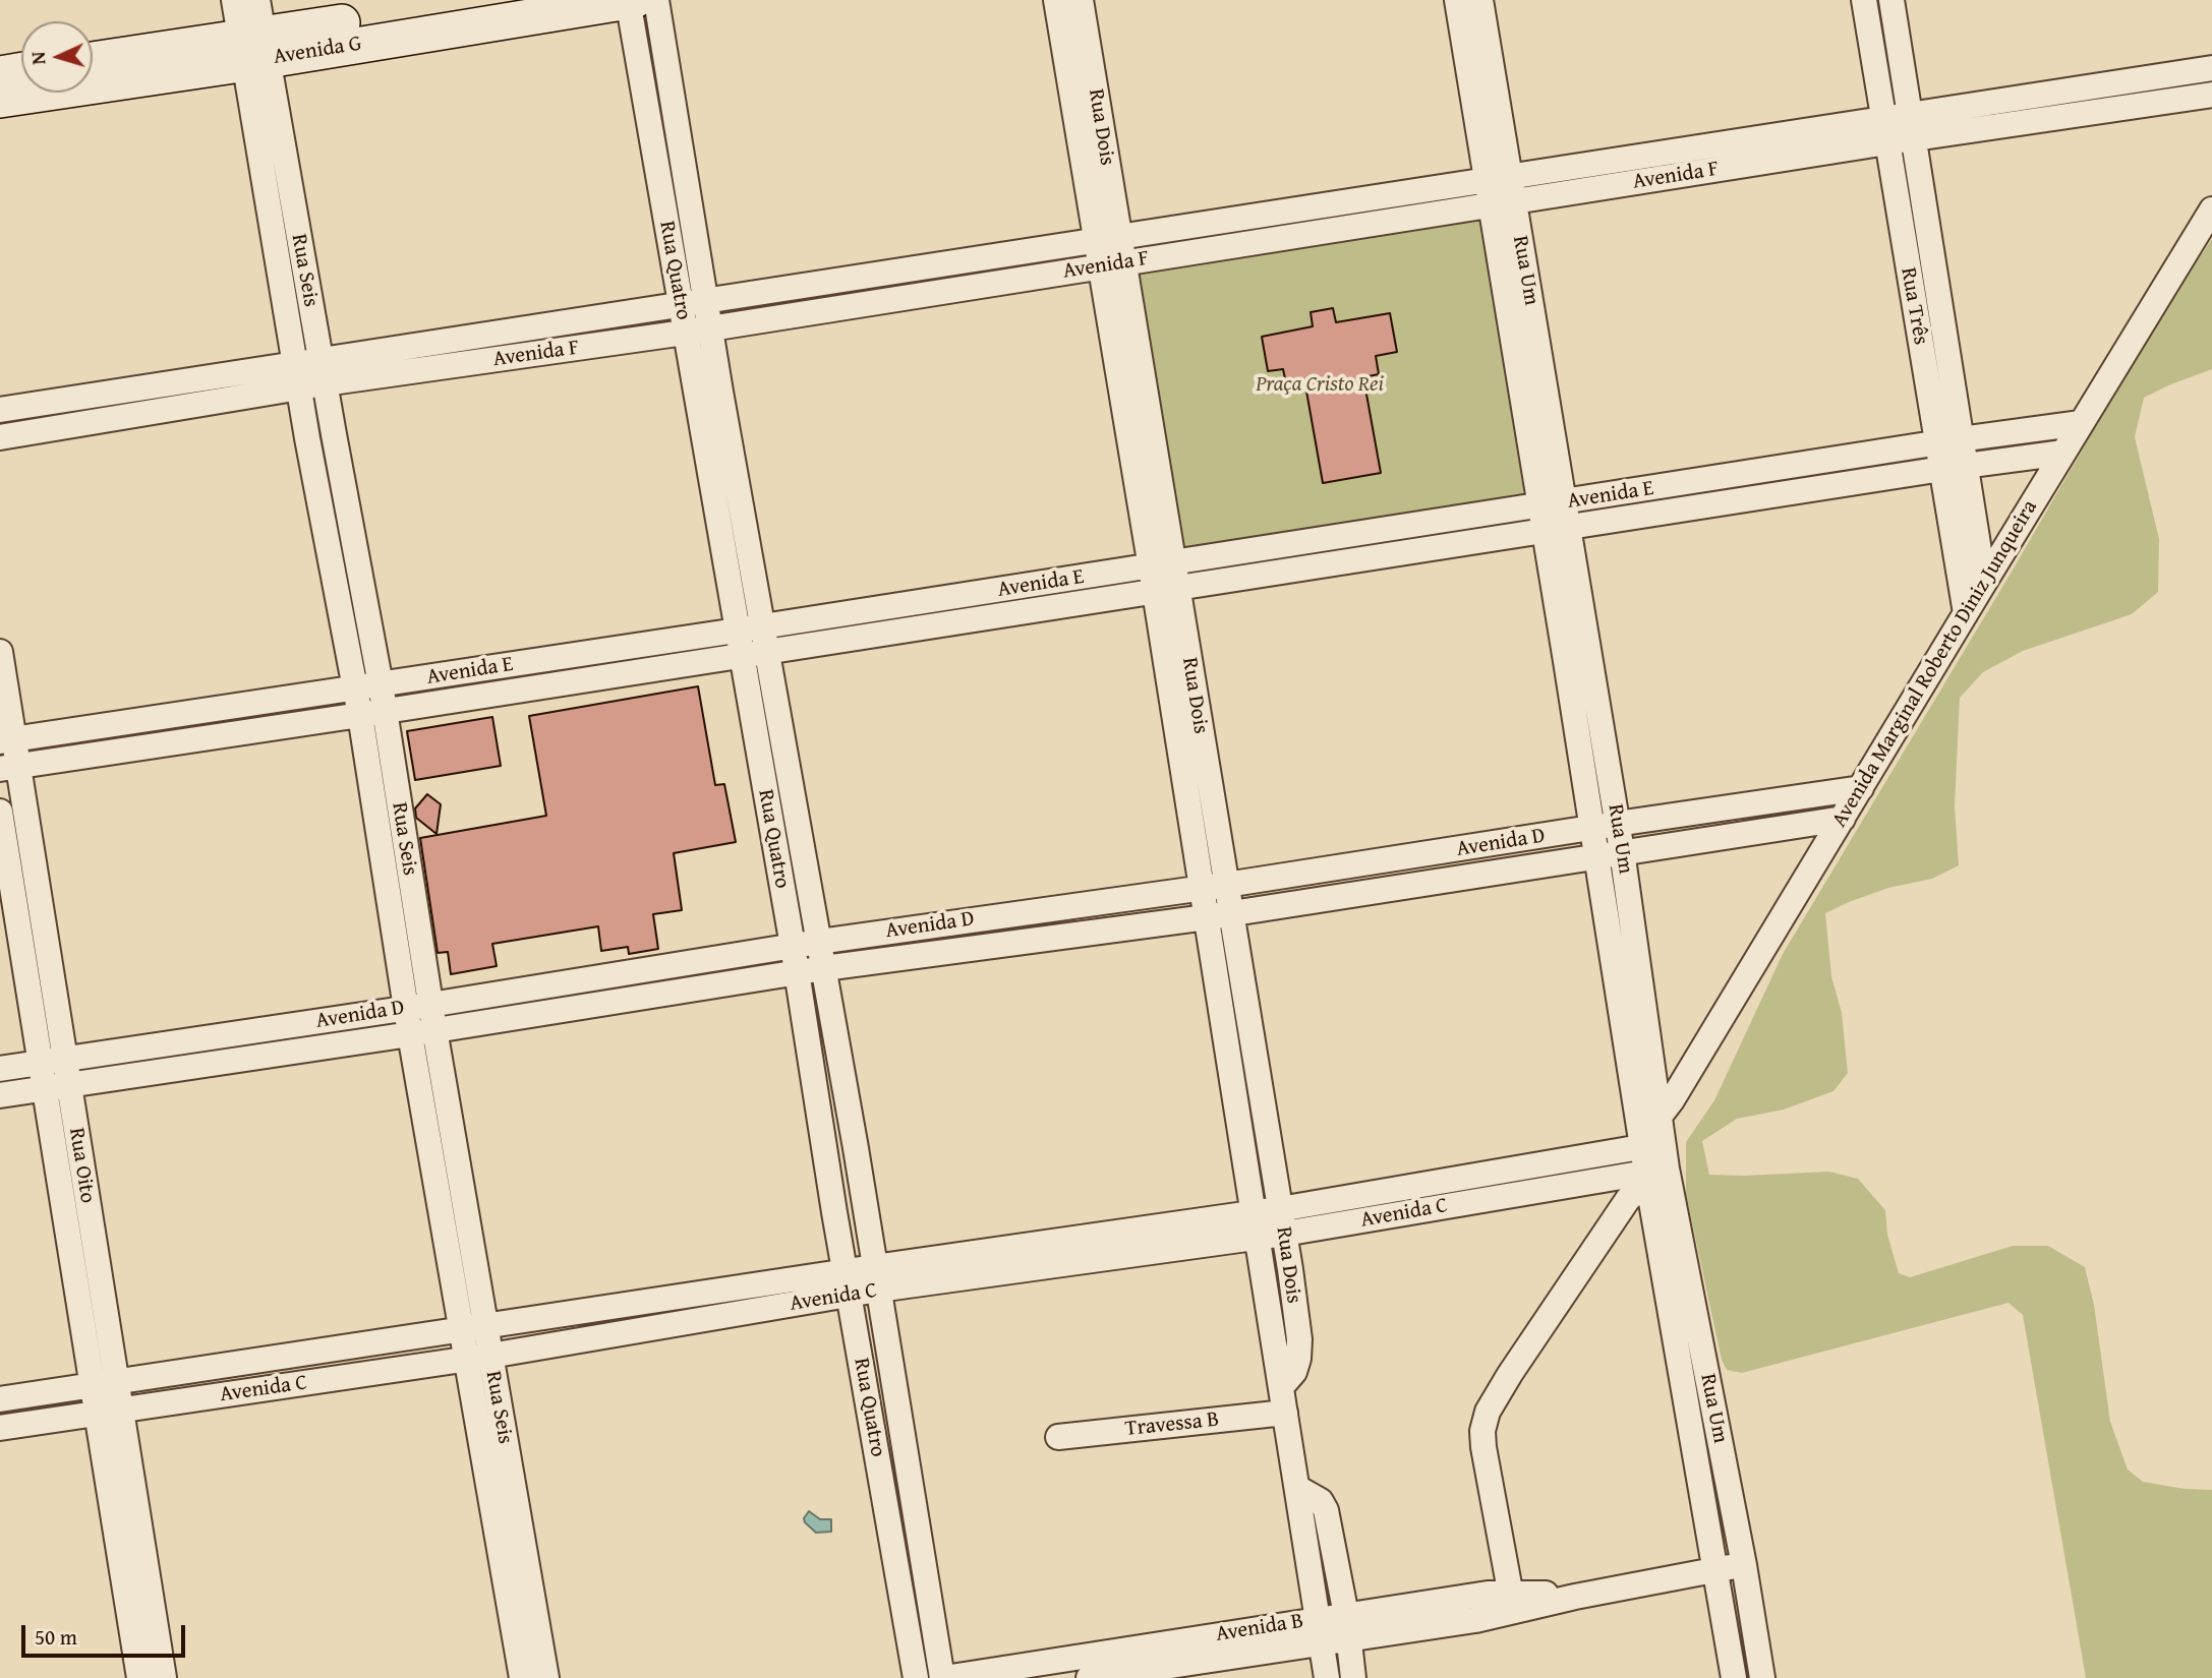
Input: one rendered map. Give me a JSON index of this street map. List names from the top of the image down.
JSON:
{
  "streets": {
    "street": [
      "Avenida G",
      "Rua Dois",
      "Avenida F",
      "Rua Seis",
      "Rua Quatro",
      "Rua Um",
      "Rua Três",
      "Avenida E",
      "Avenida Marginal Roberto Diniz Junqueira",
      "Avenida D",
      "Rua Oito",
      "Avenida C",
      "Travessa B",
      "Avenida B"
    ]
  },
  "crossings": [
    ["Avenida G", "Rua Seis"],
    ["Avenida G", "Rua Quatro"],
    ["Rua Dois", "Avenida F"],
    ["Rua Dois", "Avenida E"],
    ["Rua Dois", "Avenida D"],
    ["Rua Dois", "Avenida C"],
    ["Rua Dois", "Travessa B"],
    ["Rua Dois", "Avenida B"],
    ["Avenida F", "Rua Seis"],
    ["Avenida F", "Rua Quatro"],
    ["Avenida F", "Rua Um"],
    ["Avenida F", "Rua Três"],
    ["Rua Seis", "Avenida E"],
    ["Rua Seis", "Avenida D"],
    ["Rua Seis", "Avenida C"],
    ["Rua Quatro", "Avenida E"],
    ["Rua Quatro", "Avenida D"],
    ["Rua Quatro", "Avenida C"],
    ["Rua Quatro", "Avenida B"],
    ["Rua Um", "Avenida E"],
    ["Rua Um", "Avenida Marginal Roberto Diniz Junqueira"],
    ["Rua Um", "Avenida D"],
    ["Rua Um", "Avenida C"],
    ["Rua Um", "Avenida B"],
    ["Rua Três", "Avenida E"],
    ["Rua Três", "Avenida Marginal Roberto Diniz Junqueira"],
    ["Avenida E", "Avenida Marginal Roberto Diniz Junqueira"],
    ["Avenida E", "Rua Oito"],
    ["Avenida Marginal Roberto Diniz Junqueira", "Avenida D"],
    ["Avenida Marginal Roberto Diniz Junqueira", "Avenida C"],
    ["Avenida D", "Rua Oito"],
    ["Rua Oito", "Avenida C"]
  ],
  "parks": ["Praça Cristo Rei"],
  "scale_bar": "50 m",
  "north": "left"
}
